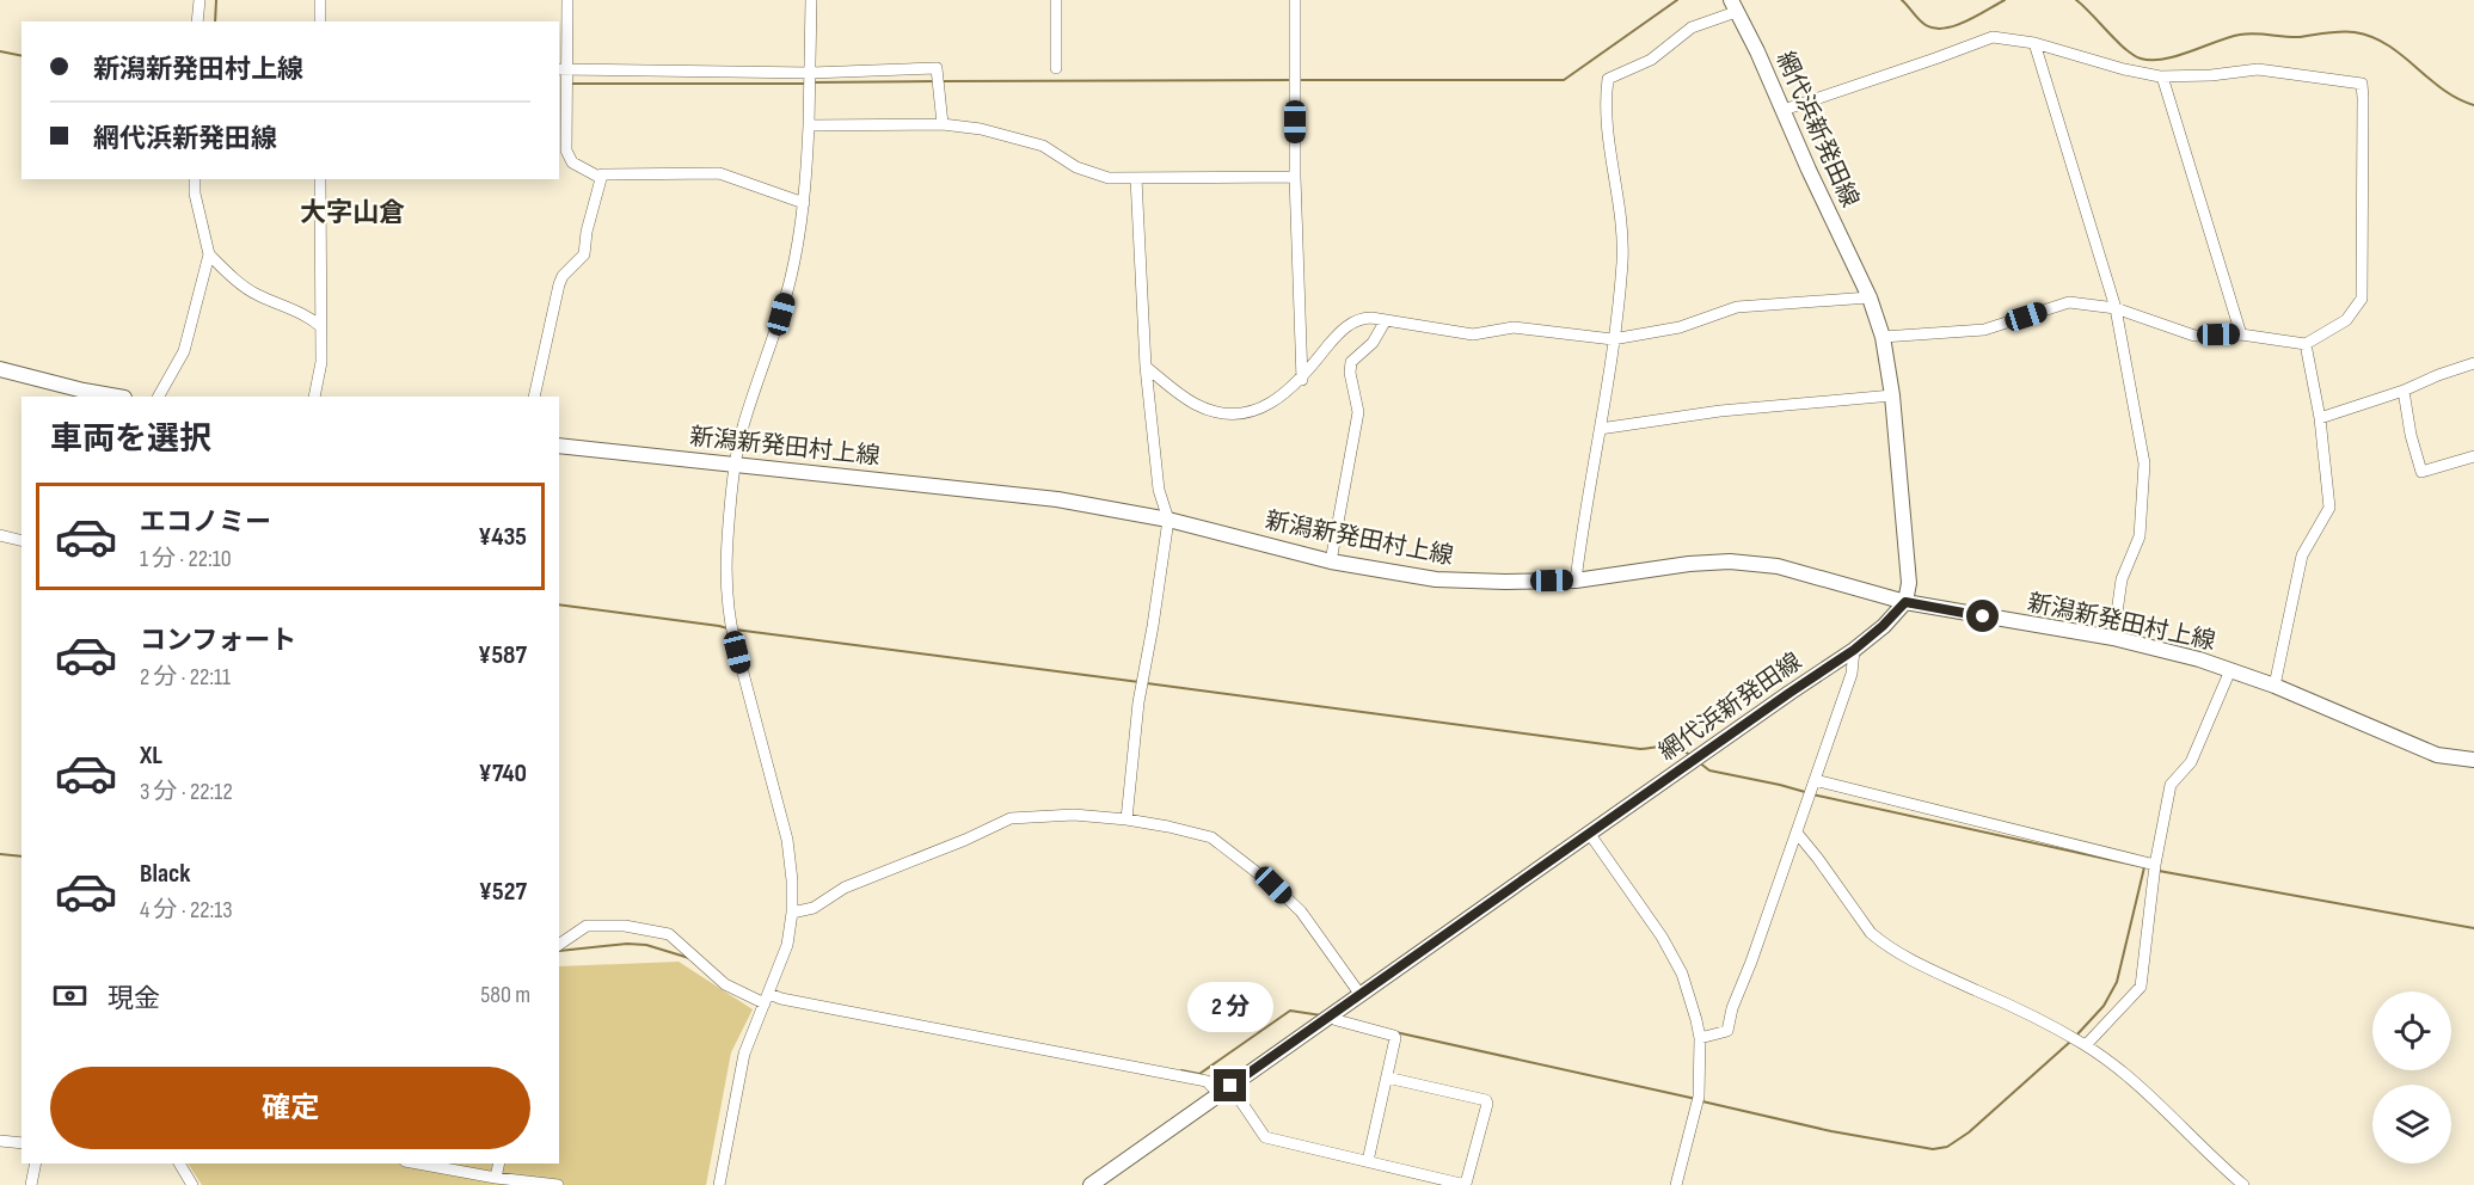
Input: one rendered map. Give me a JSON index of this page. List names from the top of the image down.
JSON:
{
  "streets": {
    "main road": ["網代浜新発田線", "新潟新発田村上線"]
  },
  "crossings": [
    ["網代浜新発田線", "新潟新発田村上線"]
  ],
  "districts": ["大字山倉"],
  "page": {
    "banner": ["新潟新発田村上線", "網代浜新発田線"],
    "heading": "車両を選択",
    "list": [
      {
        "name": "エコノミー",
        "note": "1 分 · 22:10",
        "value": "¥435"
      },
      {
        "name": "コンフォート",
        "note": "2 分 · 22:11",
        "value": "¥587"
      },
      {
        "name": "XL",
        "note": "3 分 · 22:12",
        "value": "¥740"
      },
      {
        "name": "Black",
        "note": "4 分 · 22:13",
        "value": "¥527"
      }
    ],
    "pay": ["現金", "580 m"],
    "bubble": "2 分",
    "buttons": "確定"
  }
}
